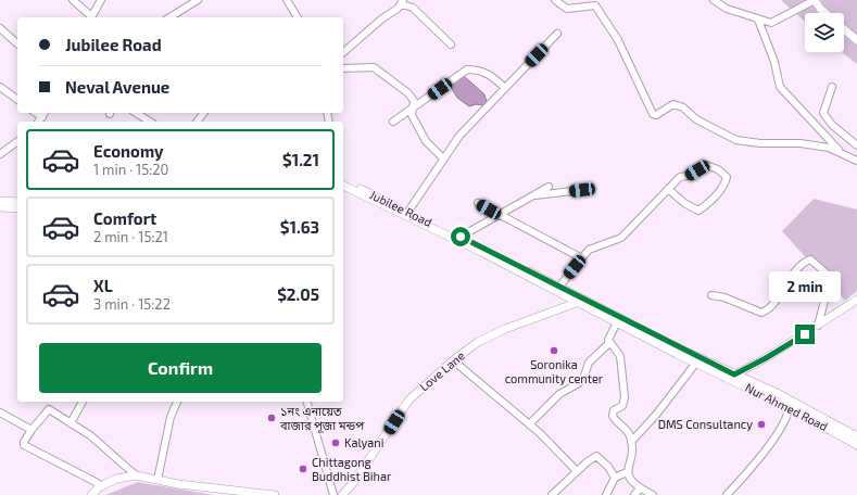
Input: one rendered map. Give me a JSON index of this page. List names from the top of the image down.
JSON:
{
  "streets": {
    "main road": ["Jubilee Road", "Love Lane", "Nur Ahmed Road"]
  },
  "crossings": [
    ["Jubilee Road", "Love Lane"],
    ["Jubilee Road", "Nur Ahmed Road"],
    ["Love Lane", "Nur Ahmed Road"]
  ],
  "places": [
    "Soronika community center",
    "১নং এনায়েত বাজার পূজা মন্ডপ",
    "DMS Consultancy",
    "Kalyani",
    "Chittagong Buddhist Bihar"
  ],
  "page": {
    "banner": ["Jubilee Road", "Neval Avenue"],
    "list": [
      {
        "name": "Economy",
        "note": "1 min · 15:20",
        "value": "$1.21"
      },
      {
        "name": "Comfort",
        "note": "2 min · 15:21",
        "value": "$1.63"
      },
      {
        "name": "XL",
        "note": "3 min · 15:22",
        "value": "$2.05"
      }
    ],
    "bubble": "2 min",
    "buttons": "Confirm"
  }
}
